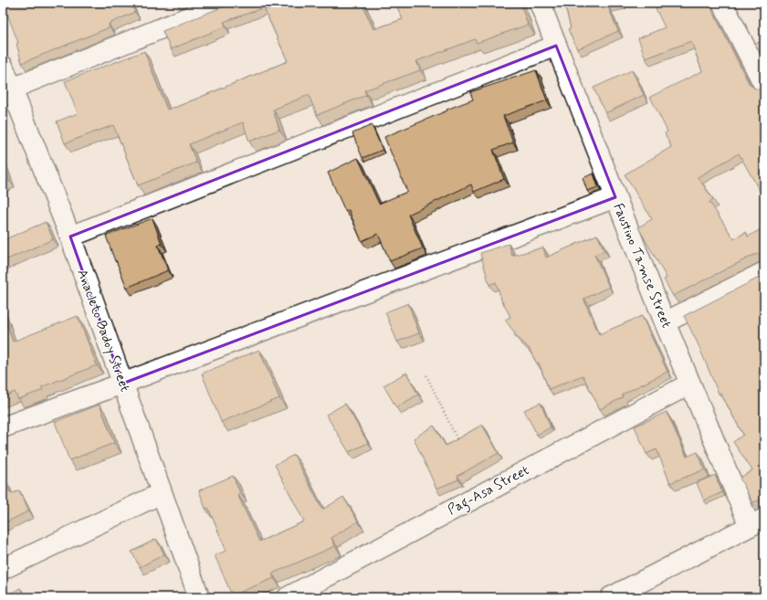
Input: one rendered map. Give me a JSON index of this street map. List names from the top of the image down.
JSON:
{
  "streets": {
    "street": ["Faustino Tamse Street", "Anacleto Badoy Street", "Pag-Asa Street"]
  },
  "crossings": [
    ["Faustino Tamse Street", "Pag-Asa Street"]
  ]
}
